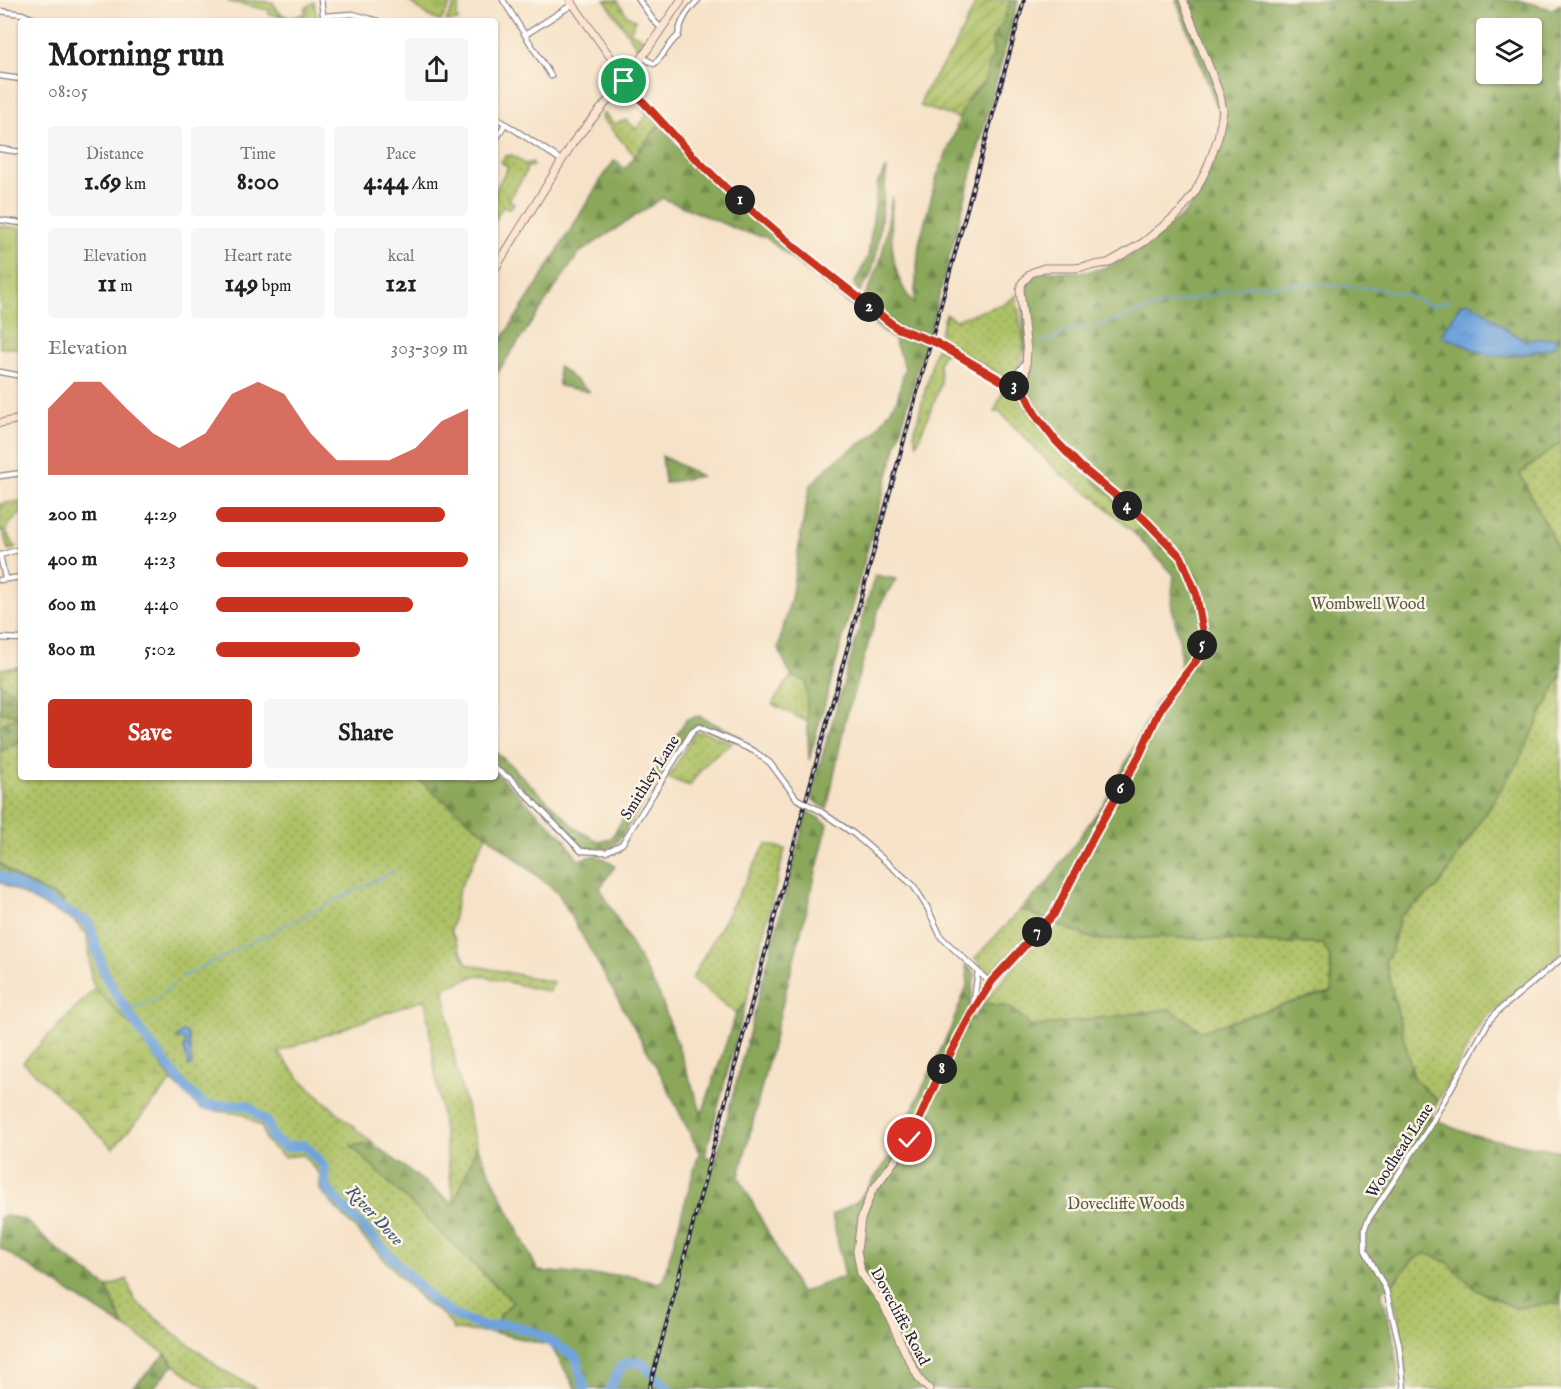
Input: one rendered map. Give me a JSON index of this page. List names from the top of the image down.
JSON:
{
  "streets": {
    "street": ["Smithley Lane", "Woodhead Lane", "Dovecliffe Road"]
  },
  "crossings": [
    ["Smithley Lane", "Dovecliffe Road"]
  ],
  "water": ["River Dove"],
  "parks": ["Wombwell Wood", "Dovecliffe Woods"],
  "page": {
    "heading": ["Morning run", "08:05"],
    "stats": [
      ["Distance", "1.69 km"],
      ["Time", "8:00"],
      ["Pace", "4:44 /km"],
      ["Elevation", "11 m"],
      ["Heart rate", "149 bpm"],
      ["kcal", "121"]
    ],
    "pins": [
      "1",
      "2",
      "3",
      "4",
      "5",
      "6",
      "7",
      "8"
    ],
    "chart": ["Elevation", "303–309 m"],
    "list": [
      {
        "name": "200 m",
        "note": "4:29"
      },
      {
        "name": "400 m",
        "note": "4:23"
      },
      {
        "name": "600 m",
        "note": "4:40"
      },
      {
        "name": "800 m",
        "note": "5:02"
      }
    ],
    "buttons": ["Save", "Share"]
  }
}
